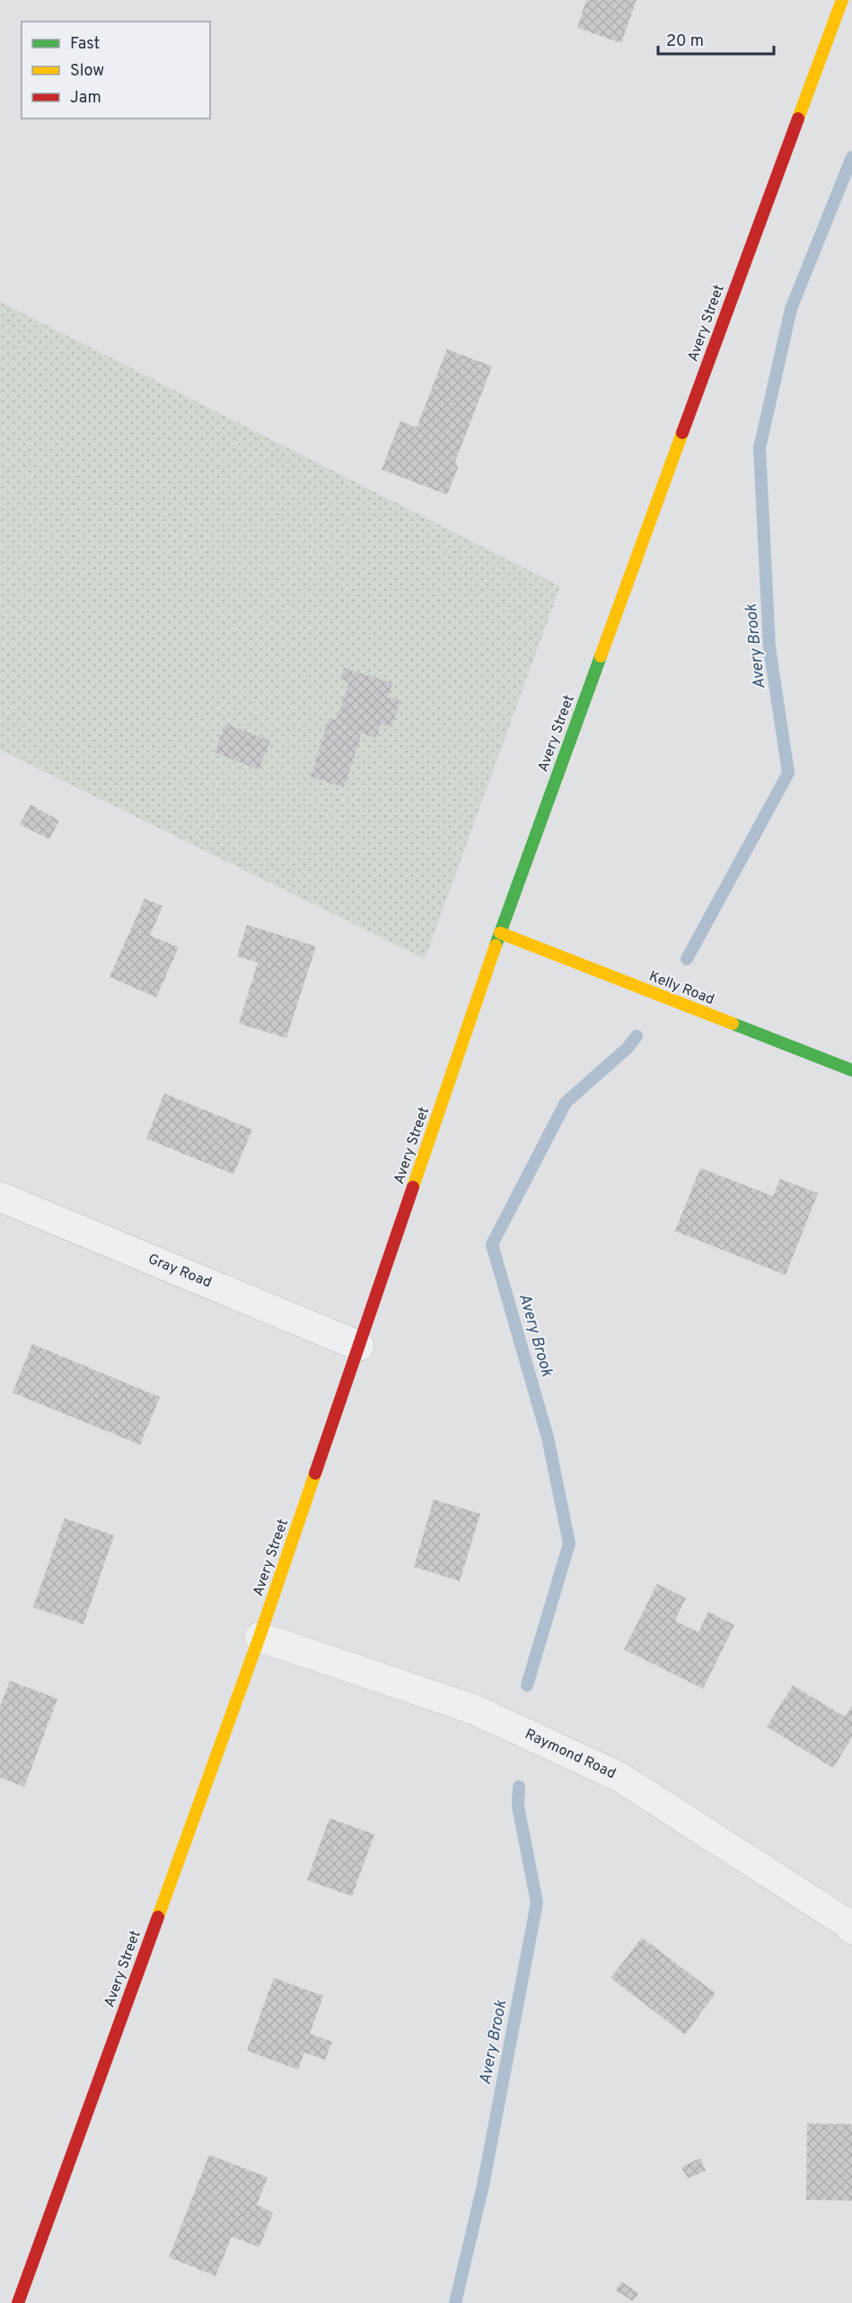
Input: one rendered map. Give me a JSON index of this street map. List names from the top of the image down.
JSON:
{
  "streets": {
    "main road": ["Avery Street", "Kelly Road"],
    "street": ["Gray Road", "Raymond Road"]
  },
  "crossings": [
    ["Avery Street", "Kelly Road"],
    ["Avery Street", "Gray Road"],
    ["Avery Street", "Raymond Road"]
  ],
  "water": ["Avery Brook"],
  "legend": ["Fast", "Slow", "Jam"],
  "scale_bar": "20 m"
}
